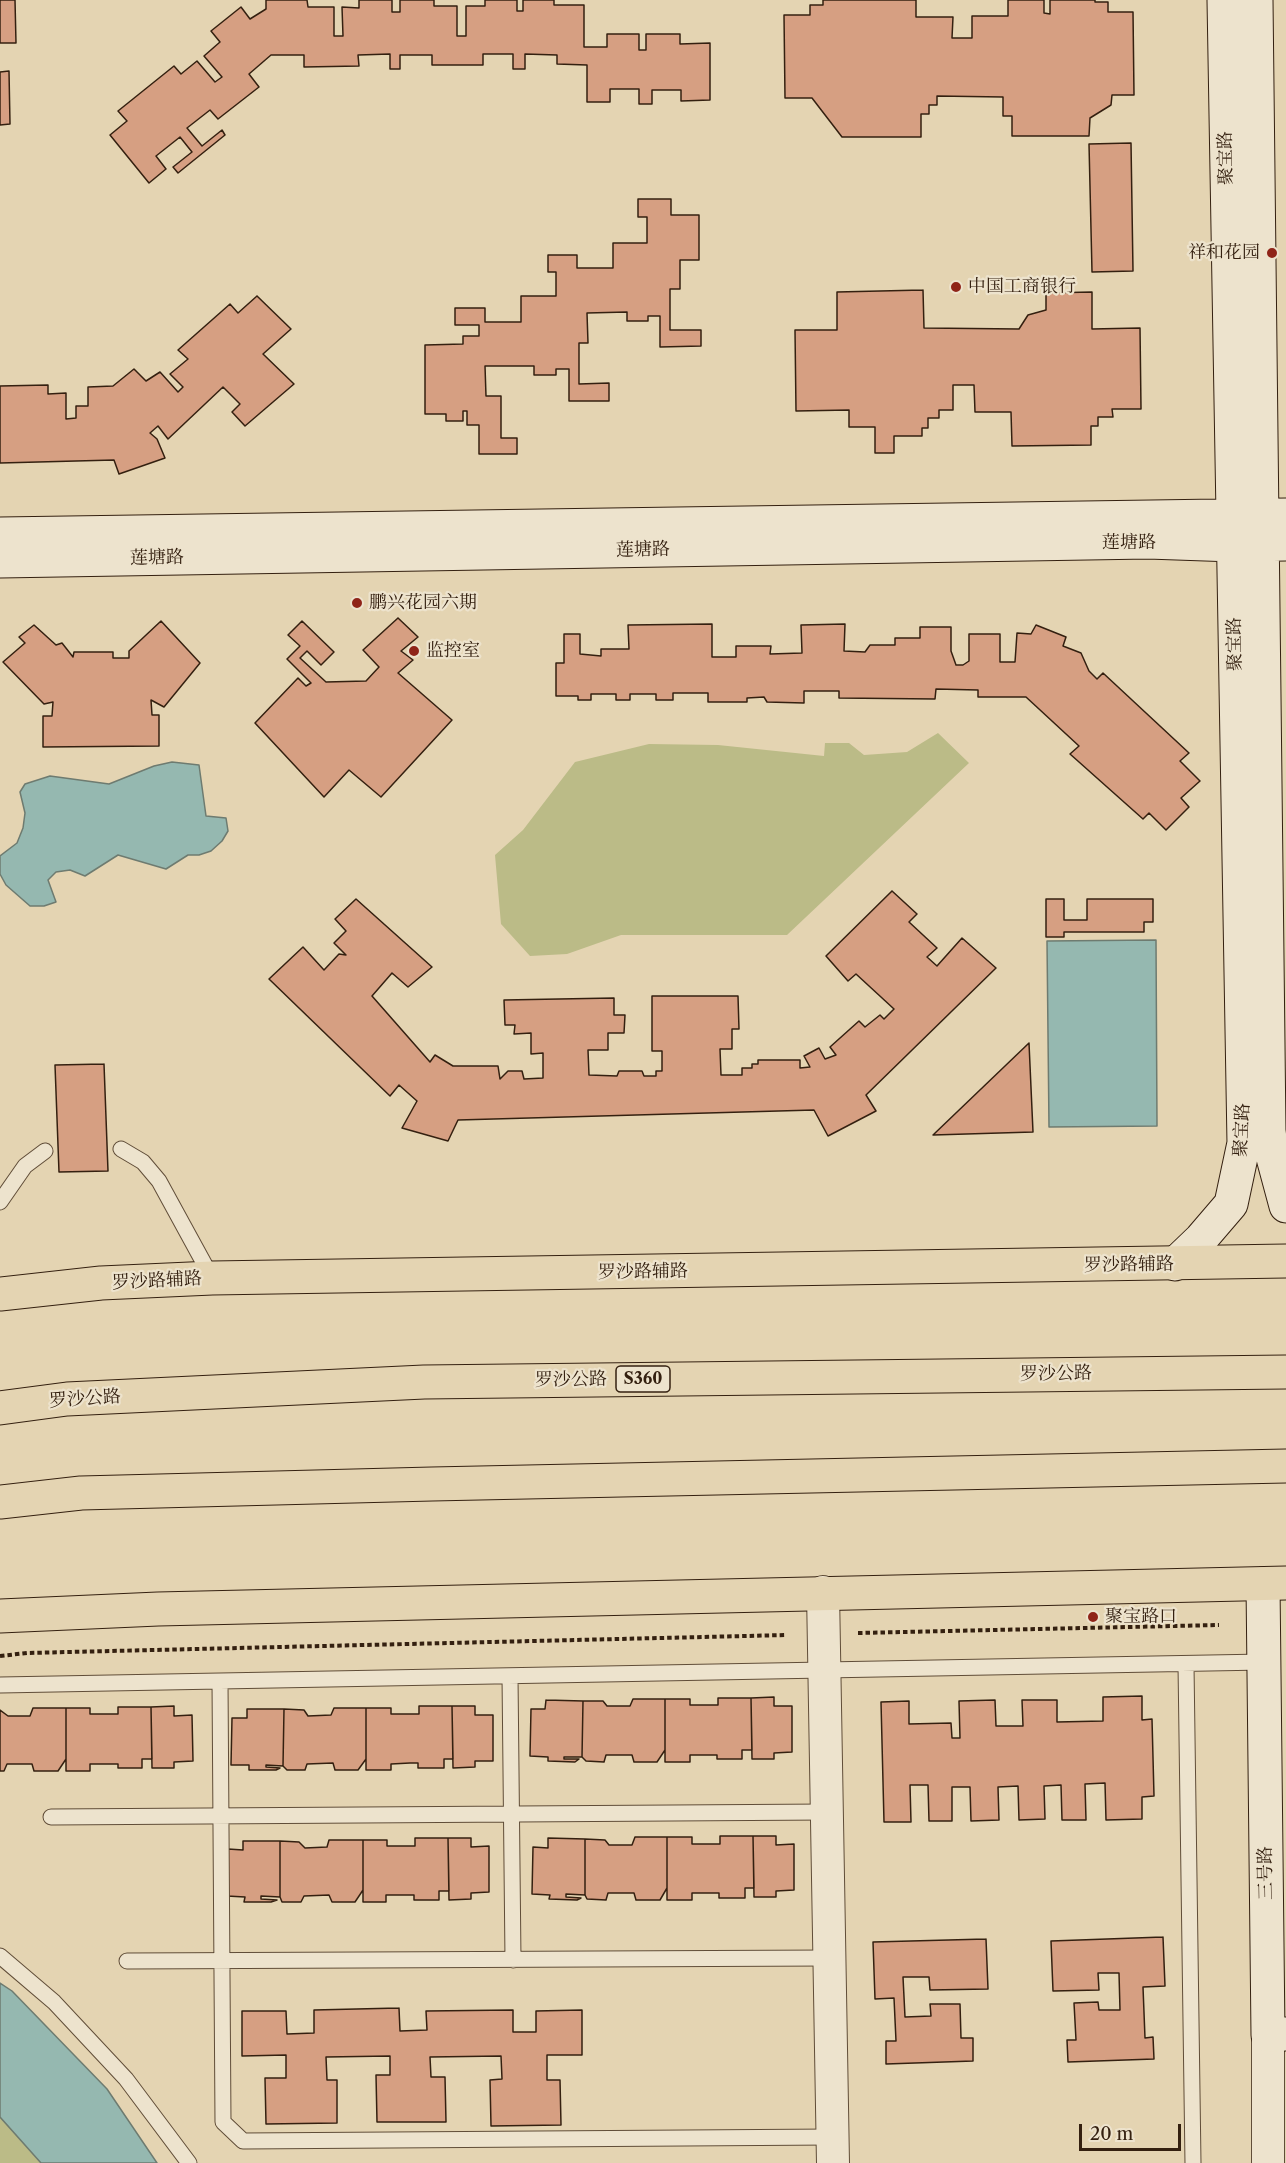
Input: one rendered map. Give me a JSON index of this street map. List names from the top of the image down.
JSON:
{
  "streets": {
    "main road": ["罗沙路辅路", "罗沙公路", "S360"],
    "street": ["聚宝路", "莲塘路", "三号路"]
  },
  "crossings": [
    ["聚宝路", "莲塘路"],
    ["聚宝路", "罗沙路辅路"]
  ],
  "places": [
    "祥和花园",
    "中国工商银行",
    "鹏兴花园六期",
    "监控室",
    "聚宝路口"
  ],
  "scale_bar": "20 m"
}
